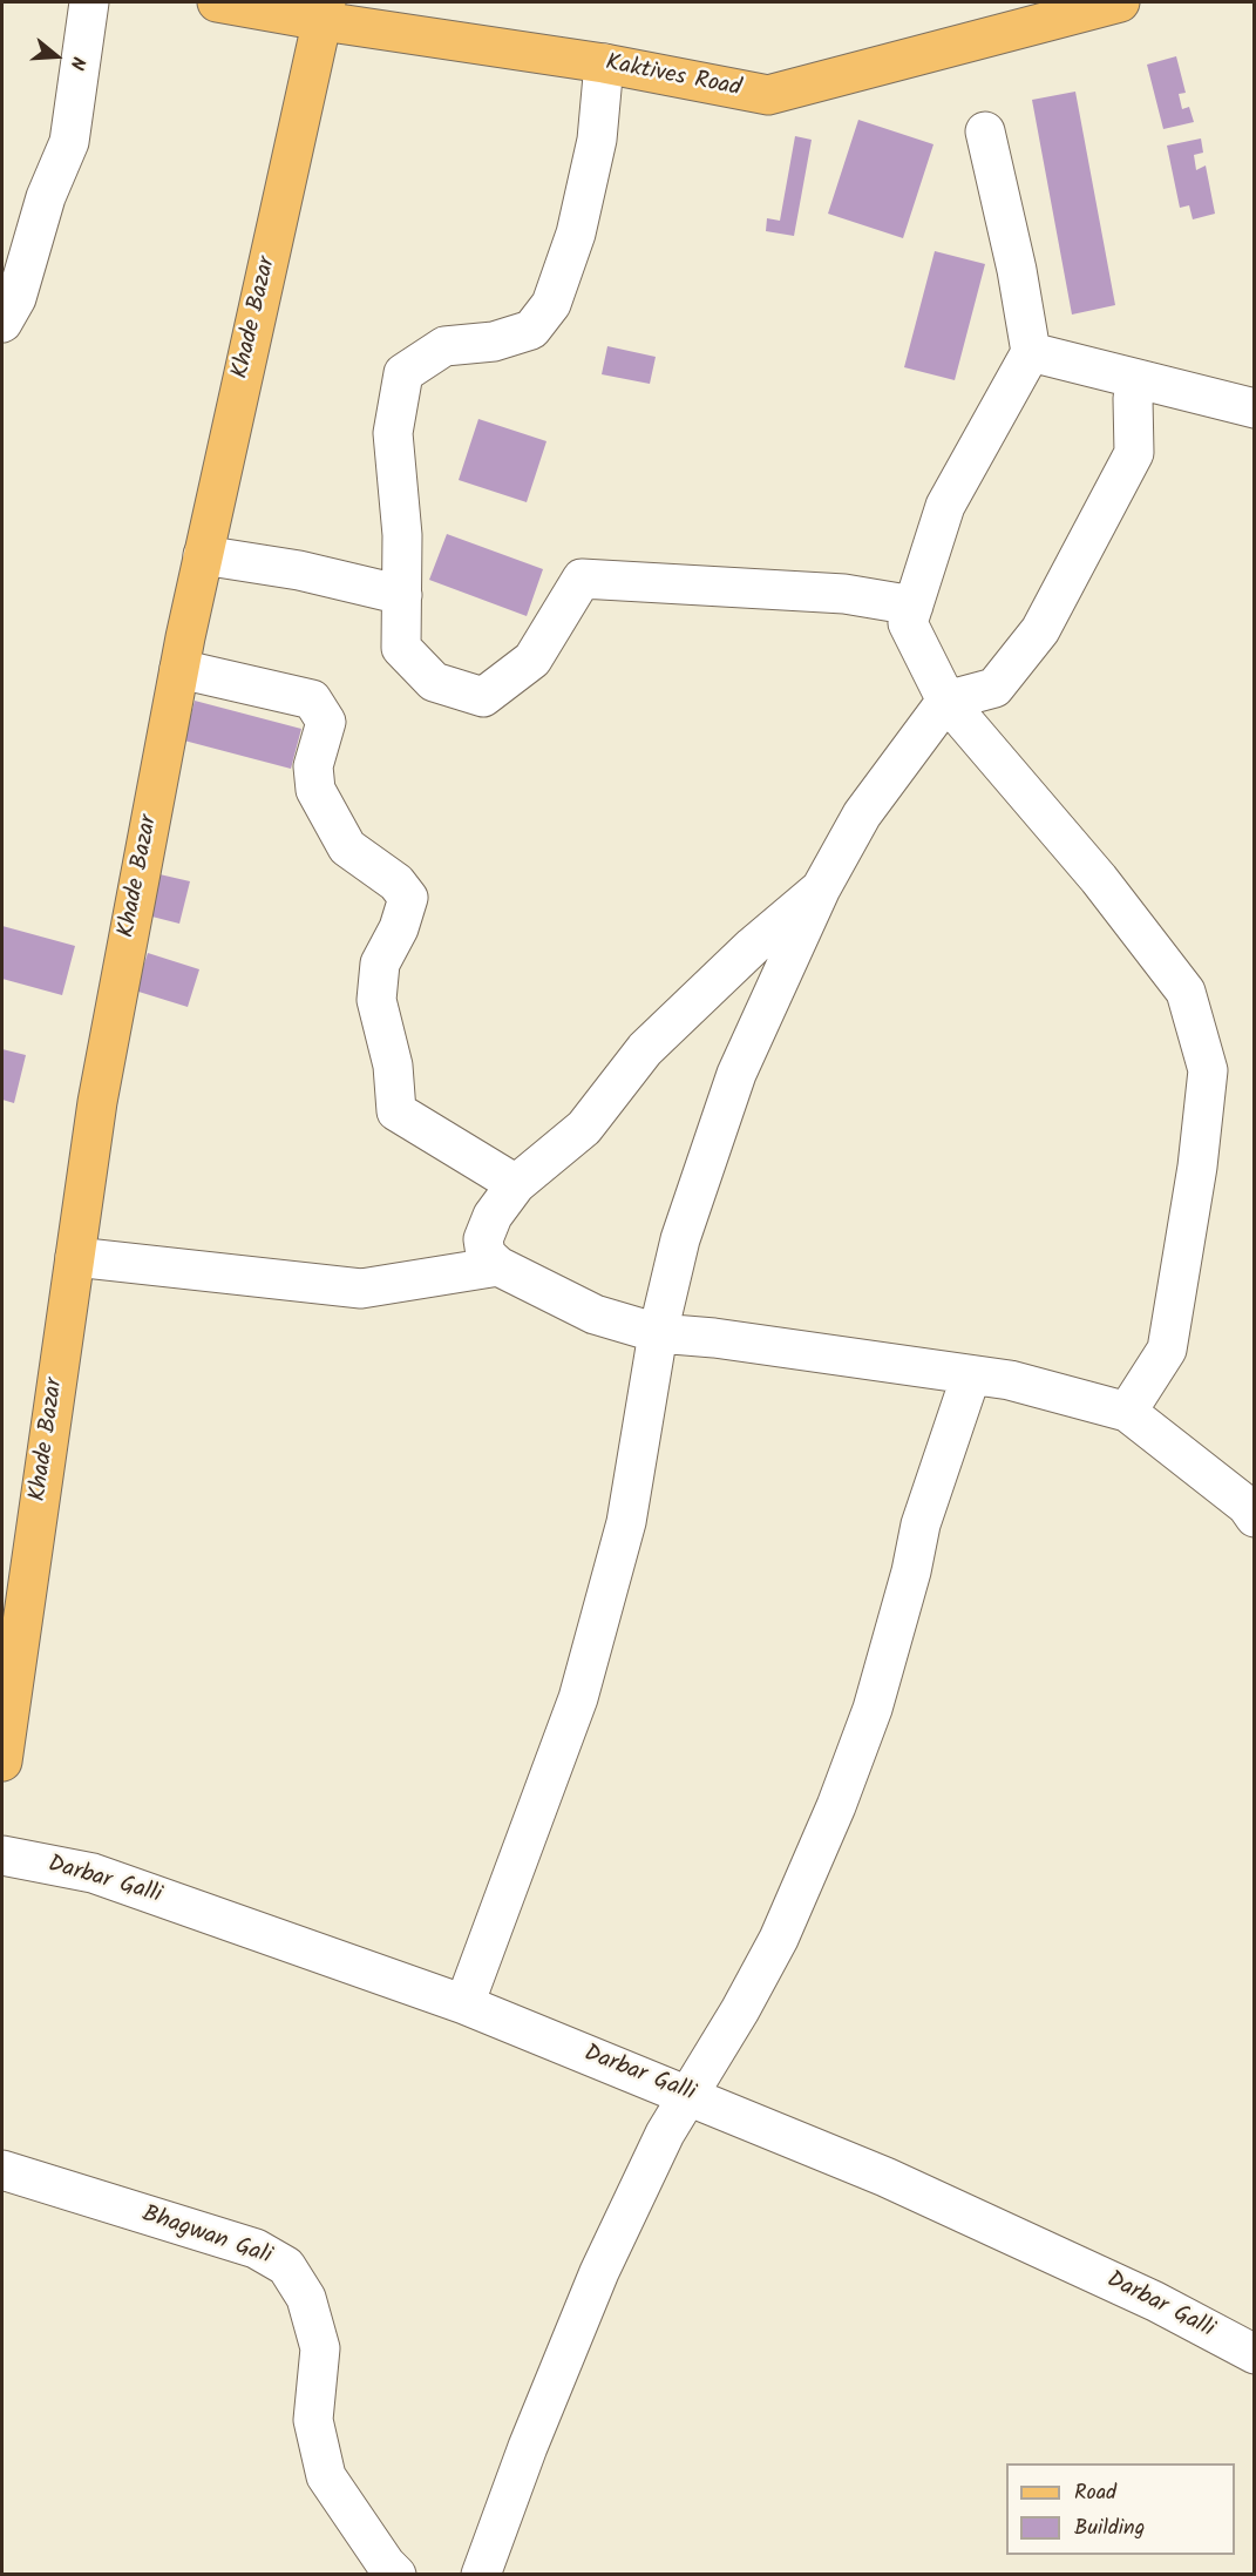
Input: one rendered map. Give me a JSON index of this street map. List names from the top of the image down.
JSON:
{
  "streets": {
    "main road": ["Kaktives Road", "Khade Bazar"],
    "street": ["Darbar Galli", "Bhagwan Gali"]
  },
  "crossings": [
    ["Kaktives Road", "Khade Bazar"]
  ],
  "legend": ["Road", "Building"],
  "north": "right"
}
